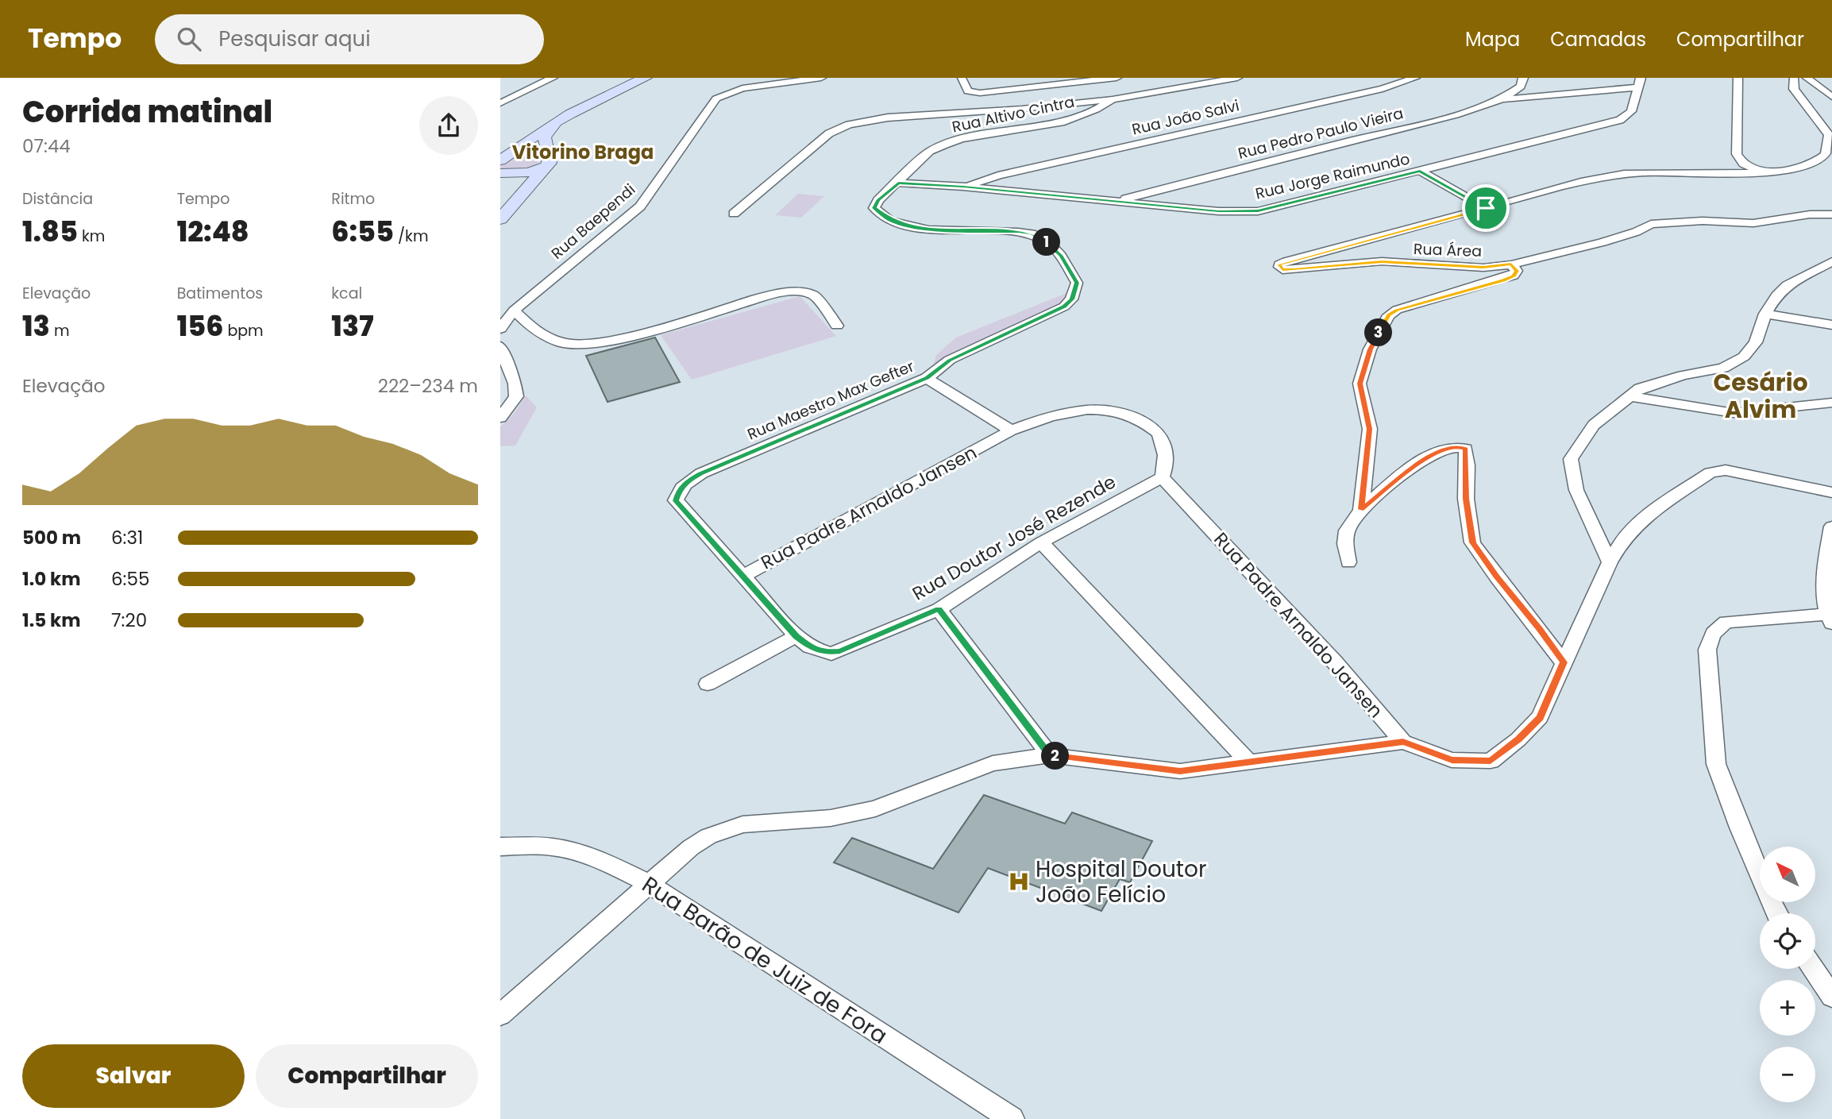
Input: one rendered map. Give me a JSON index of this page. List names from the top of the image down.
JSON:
{
  "streets": {
    "street": [
      "Rua Altivo Cintra",
      "Rua João Salvi",
      "Rua Pedro Paulo Vieira",
      "Rua Jorge Raimundo",
      "Rua Baependi",
      "Rua Área",
      "Rua Maestro Max Gefter",
      "Rua Padre Arnaldo Jansen",
      "Rua Doutor José Rezende",
      "Rua Barão de Juiz de Fora"
    ]
  },
  "crossings": [
    ["Rua Altivo Cintra", "Rua Jorge Raimundo"],
    ["Rua Altivo Cintra", "Rua Maestro Max Gefter"],
    ["Rua João Salvi", "Rua Jorge Raimundo"],
    ["Rua Pedro Paulo Vieira", "Rua Jorge Raimundo"],
    ["Rua Jorge Raimundo", "Rua Maestro Max Gefter"],
    ["Rua Maestro Max Gefter", "Rua Padre Arnaldo Jansen"],
    ["Rua Maestro Max Gefter", "Rua Doutor José Rezende"],
    ["Rua Padre Arnaldo Jansen", "Rua Doutor José Rezende"],
    ["Rua Padre Arnaldo Jansen", "Rua Barão de Juiz de Fora"]
  ],
  "districts": ["Vitorino Braga", "Cesário Alvim"],
  "places": {
    "hospital": ["Hospital Doutor João Felício"]
  },
  "north": "top left",
  "page": {
    "header": "Tempo",
    "search": "Pesquisar aqui",
    "nav": ["Mapa", "Camadas", "Compartilhar"],
    "heading": ["Corrida matinal", "07:44"],
    "stats": [
      ["Distância", "1.85 km"],
      ["Tempo", "12:48"],
      ["Ritmo", "6:55 /km"],
      ["Elevação", "13 m"],
      ["Batimentos", "156 bpm"],
      ["kcal", "137"]
    ],
    "pins": ["1", "3", "2"],
    "chart": ["Elevação", "222–234 m"],
    "list": [
      {
        "name": "500 m",
        "note": "6:31"
      },
      {
        "name": "1.0 km",
        "note": "6:55"
      },
      {
        "name": "1.5 km",
        "note": "7:20"
      }
    ],
    "map_buttons": ["+", "−"],
    "buttons": ["Salvar", "Compartilhar"]
  }
}
